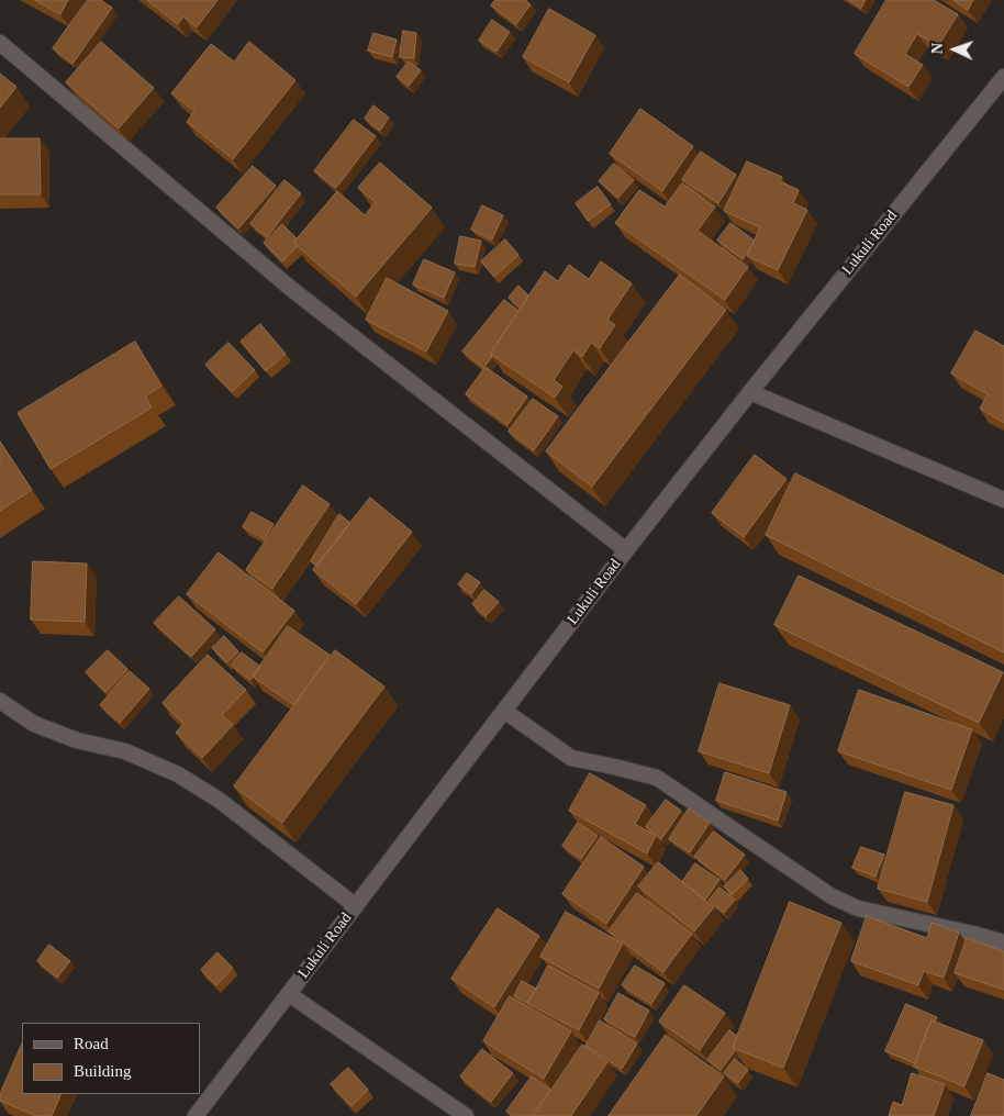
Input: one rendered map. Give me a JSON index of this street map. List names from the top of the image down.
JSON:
{
  "streets": {
    "street": ["Lukuli Road"]
  },
  "legend": ["Road", "Building"],
  "north": "left"
}
